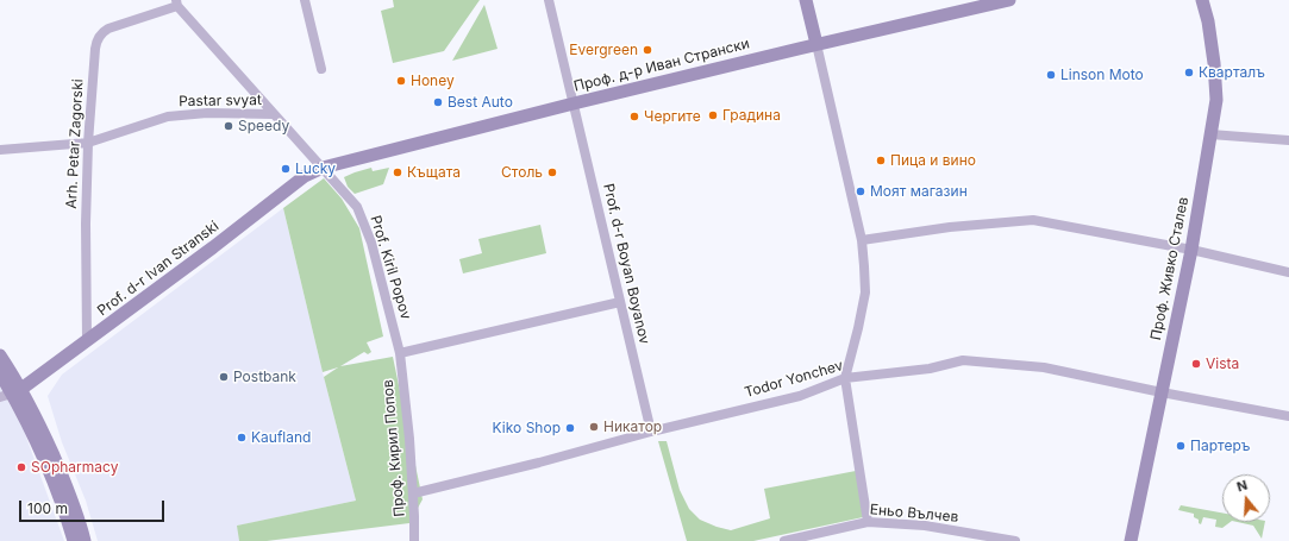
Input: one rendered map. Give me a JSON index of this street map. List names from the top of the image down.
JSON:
{
  "streets": {
    "street": [
      "Проф. д-р Иван Странски",
      "Pastar svyat",
      "Arh. Petar Zagorski",
      "Prof. d-r Boyan Boyanov",
      "Prof. Kiril Popov",
      "Prof. d-r Ivan Stranski",
      "Проф. Живко Сталев",
      "Todor Yonchev",
      "Проф. Кирил Попов",
      "Еньо Вълчев"
    ]
  },
  "crossings": [
    ["Проф. д-р Иван Странски", "Prof. d-r Boyan Boyanov"],
    ["Проф. д-р Иван Странски", "Prof. Kiril Popov"],
    ["Проф. д-р Иван Странски", "Prof. d-r Ivan Stranski"],
    ["Pastar svyat", "Arh. Petar Zagorski"],
    ["Pastar svyat", "Prof. Kiril Popov"],
    ["Arh. Petar Zagorski", "Prof. Kiril Popov"],
    ["Arh. Petar Zagorski", "Prof. d-r Ivan Stranski"],
    ["Prof. d-r Boyan Boyanov", "Todor Yonchev"],
    ["Prof. Kiril Popov", "Prof. d-r Ivan Stranski"],
    ["Prof. Kiril Popov", "Проф. Кирил Попов"],
    ["Проф. Живко Сталев", "Todor Yonchev"],
    ["Todor Yonchev", "Проф. Кирил Попов"]
  ],
  "places": [
    "Evergreen",
    "Кварталъ",
    "Linson Moto",
    "Honey",
    "Best Auto",
    "Градина",
    "Чергите",
    "Speedy",
    "Пица и вино",
    "Lucky",
    "Къщата",
    "Столь",
    "Моят магазин",
    "Vista",
    "Postbank",
    "Никатор",
    "Kiko Shop",
    "Kaufland",
    "Партеръ",
    "SOpharmacy"
  ],
  "scale_bar": "100 m",
  "north": "top"
}
